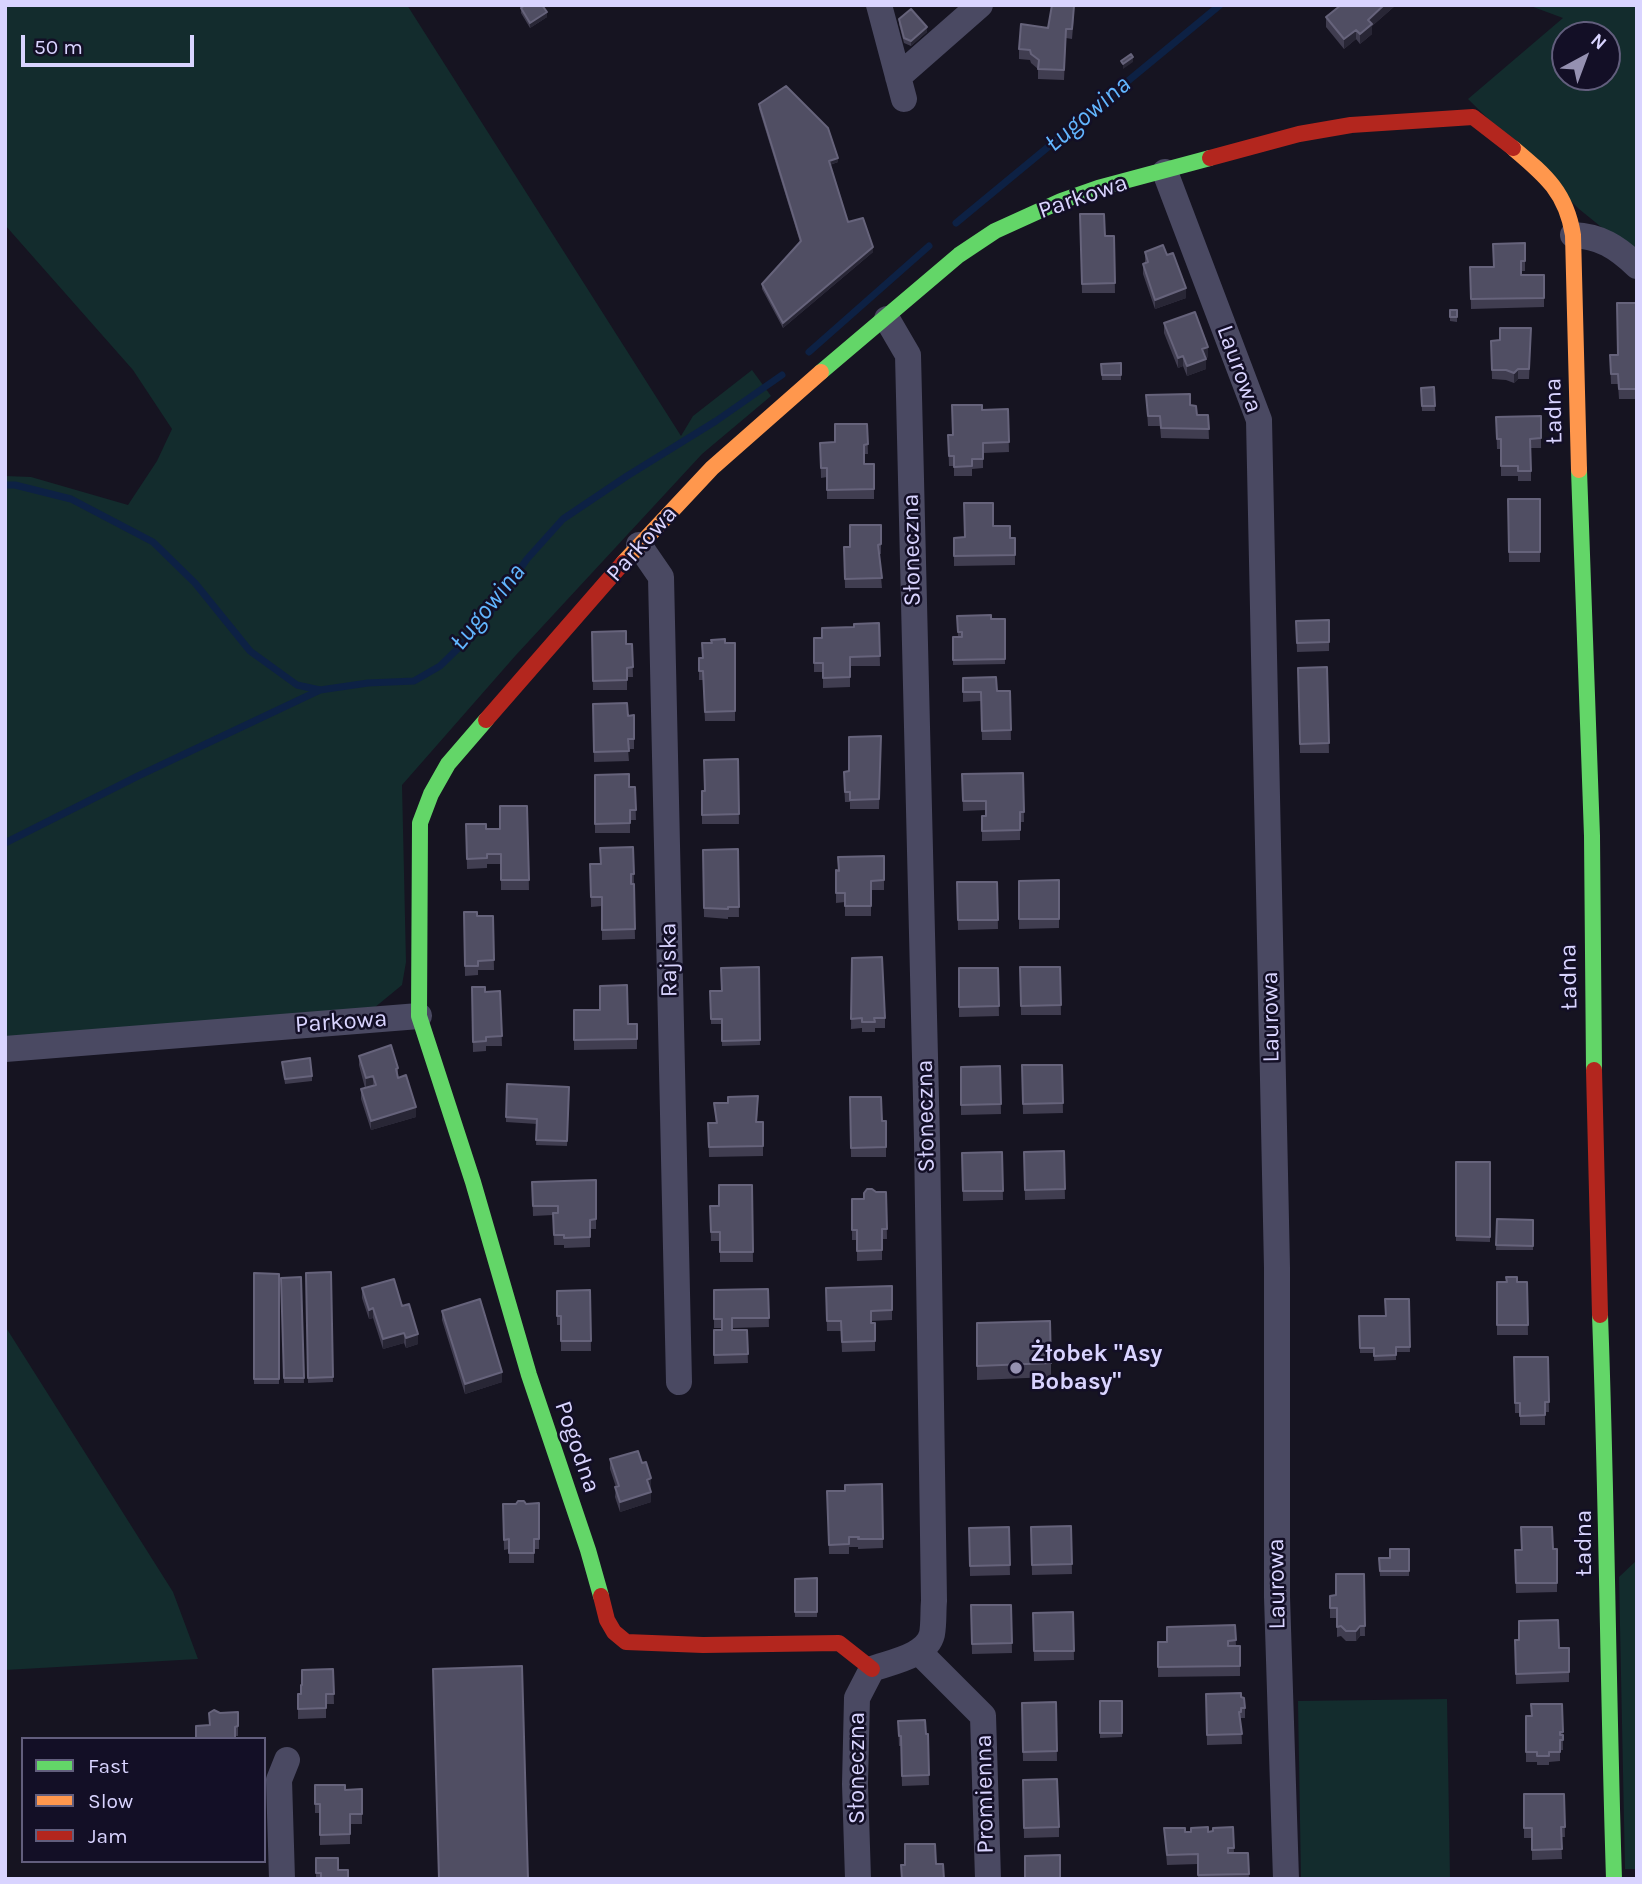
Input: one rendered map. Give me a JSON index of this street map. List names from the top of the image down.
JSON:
{
  "streets": {
    "street": [
      "Parkowa",
      "Laurowa",
      "Ładna",
      "Słoneczna",
      "Rajska",
      "Pogodna",
      "Promienna"
    ]
  },
  "crossings": [
    ["Parkowa", "Laurowa"],
    ["Parkowa", "Ładna"],
    ["Parkowa", "Słoneczna"],
    ["Parkowa", "Rajska"],
    ["Parkowa", "Pogodna"],
    ["Słoneczna", "Pogodna"],
    ["Słoneczna", "Promienna"]
  ],
  "water": ["Ługowina"],
  "places": ["Żłobek \"Asy Bobasy\""],
  "legend": ["Fast", "Slow", "Jam"],
  "scale_bar": "50 m",
  "north": "top right"
}
